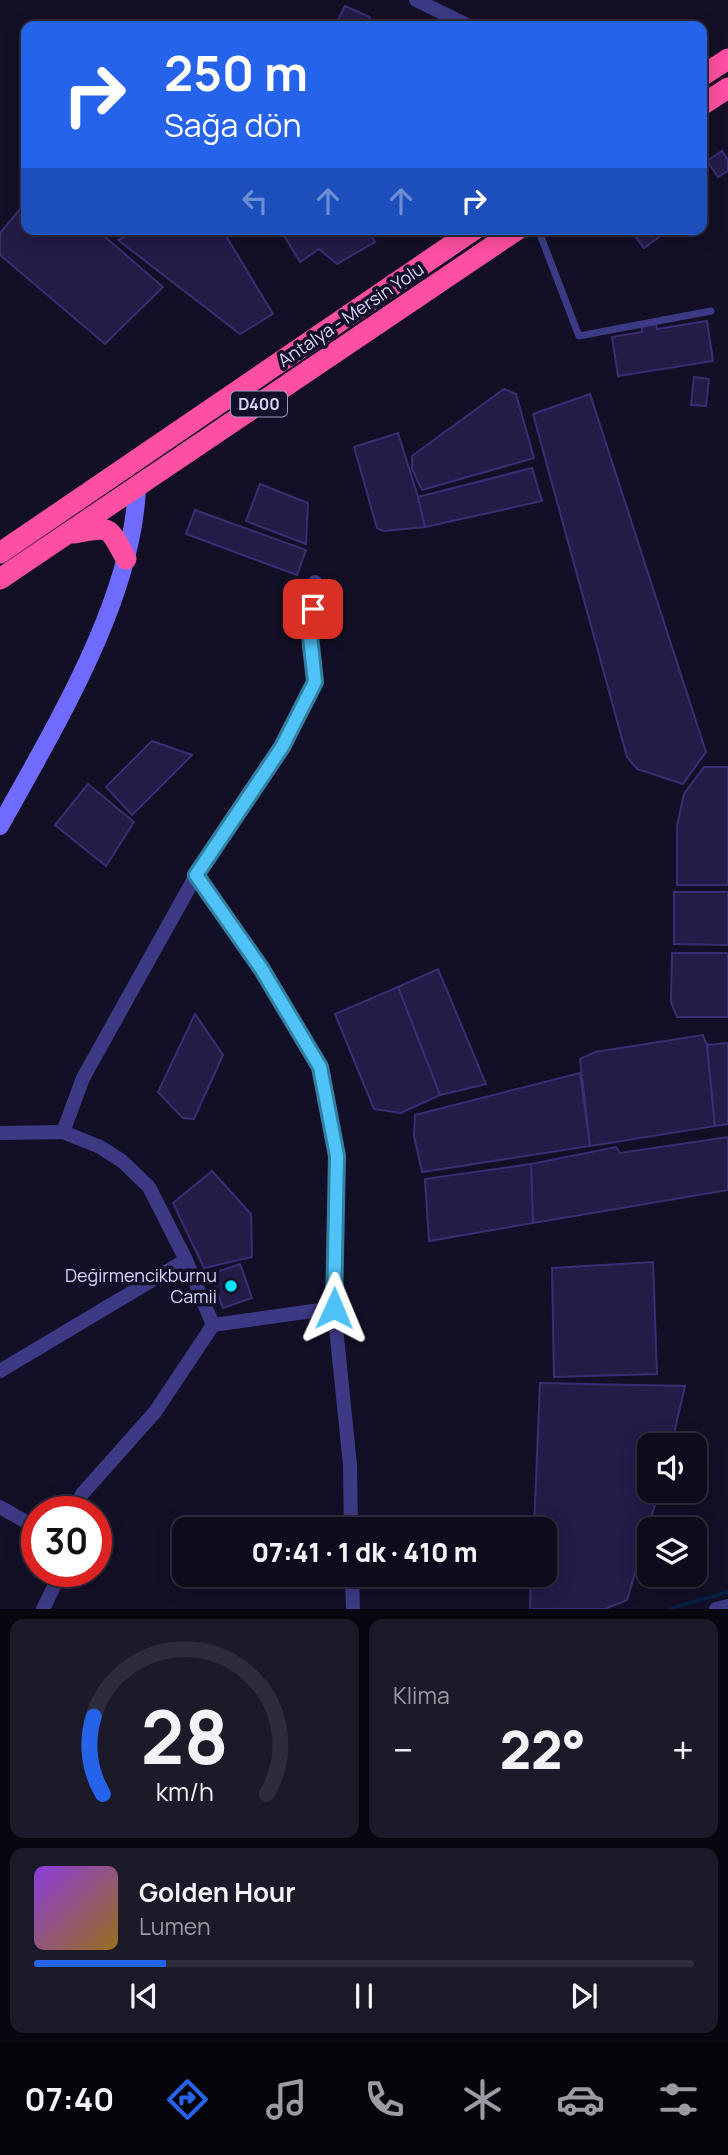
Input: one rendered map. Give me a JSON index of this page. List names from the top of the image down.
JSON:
{
  "streets": {
    "highway": ["Antalya - Mersin Yolu", "D400"]
  },
  "places": ["Değirmencikburnu Camii"],
  "page": {
    "turn": ["250 m", "Sağa dön"],
    "limit": "30",
    "trip": "07:41 · 1 dk · 410 m",
    "tile": "Klima",
    "heat": ["−", "22°", "+"],
    "song": ["Golden Hour", "Lumen"],
    "tabs": "07:40",
    "gauge": ["28", "km/h"]
  }
}
